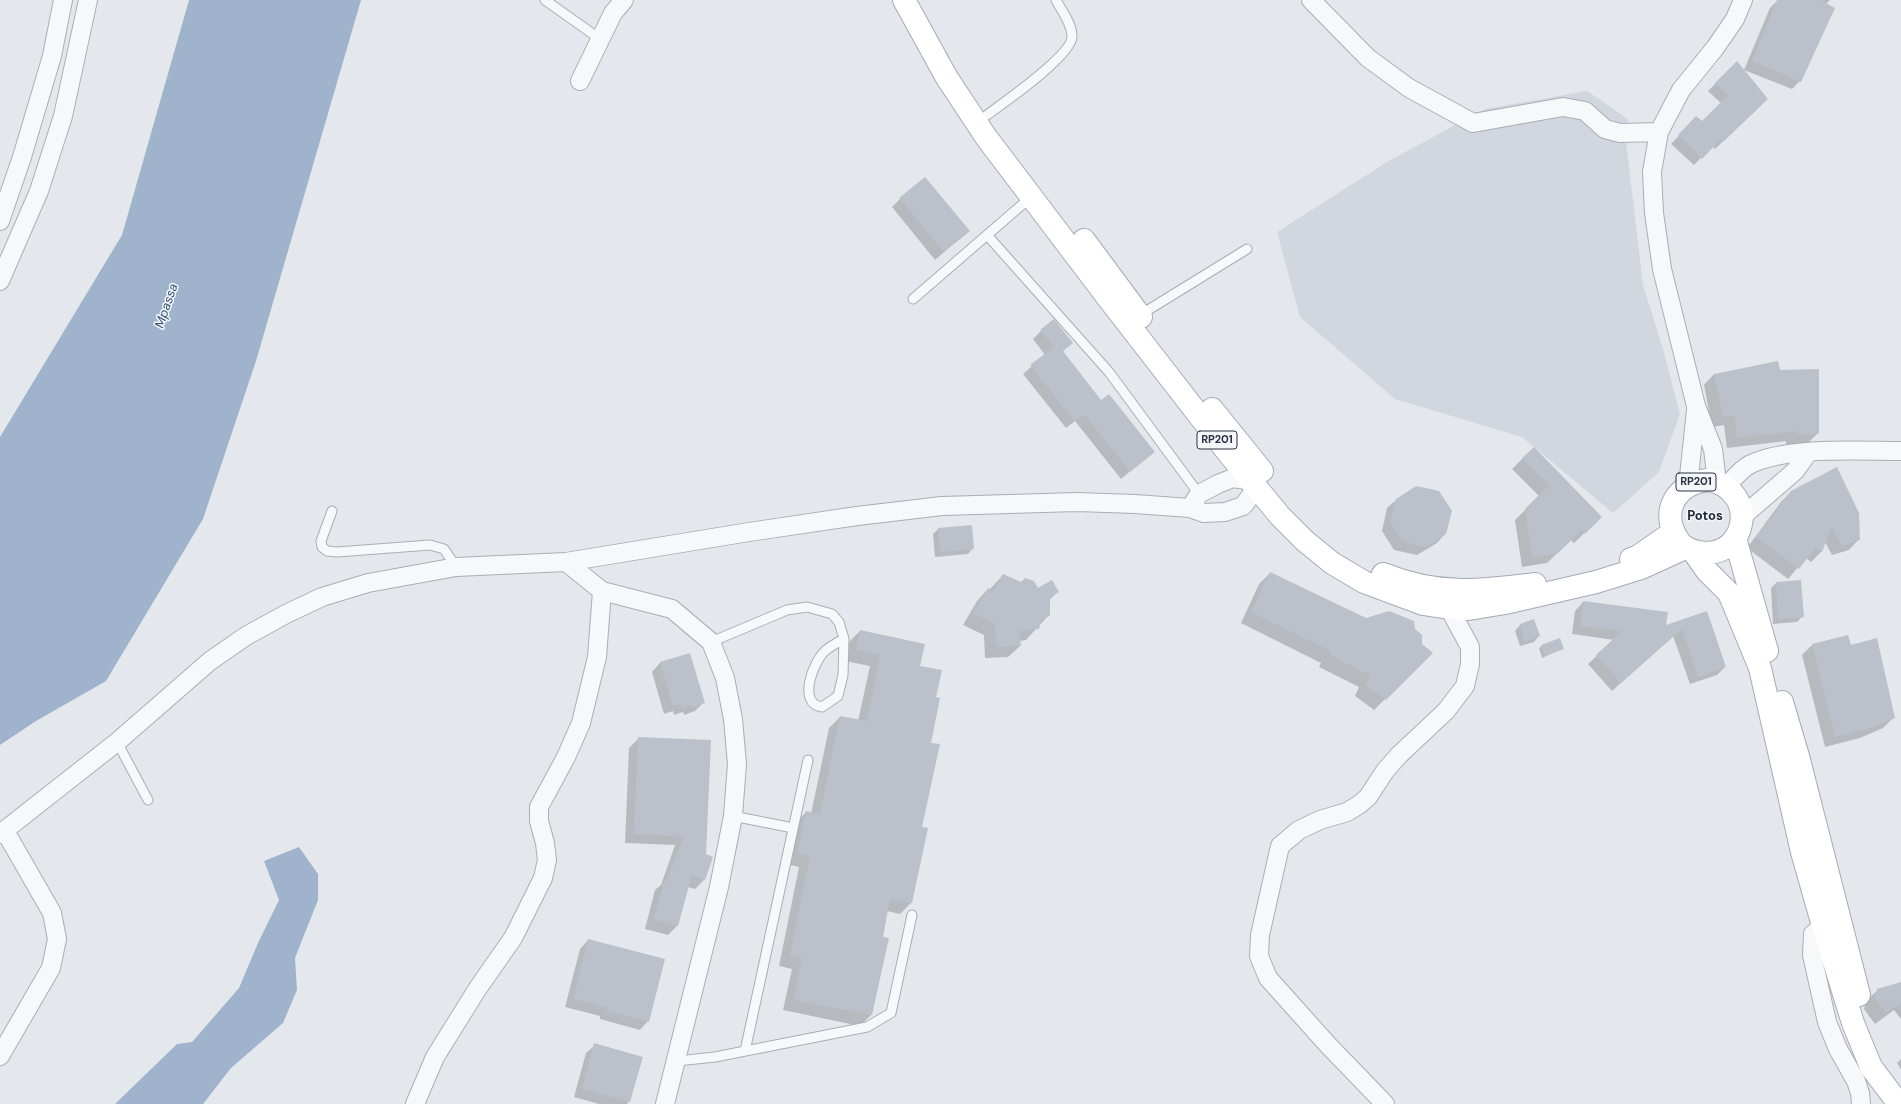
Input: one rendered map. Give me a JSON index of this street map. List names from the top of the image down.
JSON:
{
  "streets": {
    "main road": ["RP201"]
  },
  "districts": ["Potos"],
  "water": ["Mpassa"]
}
